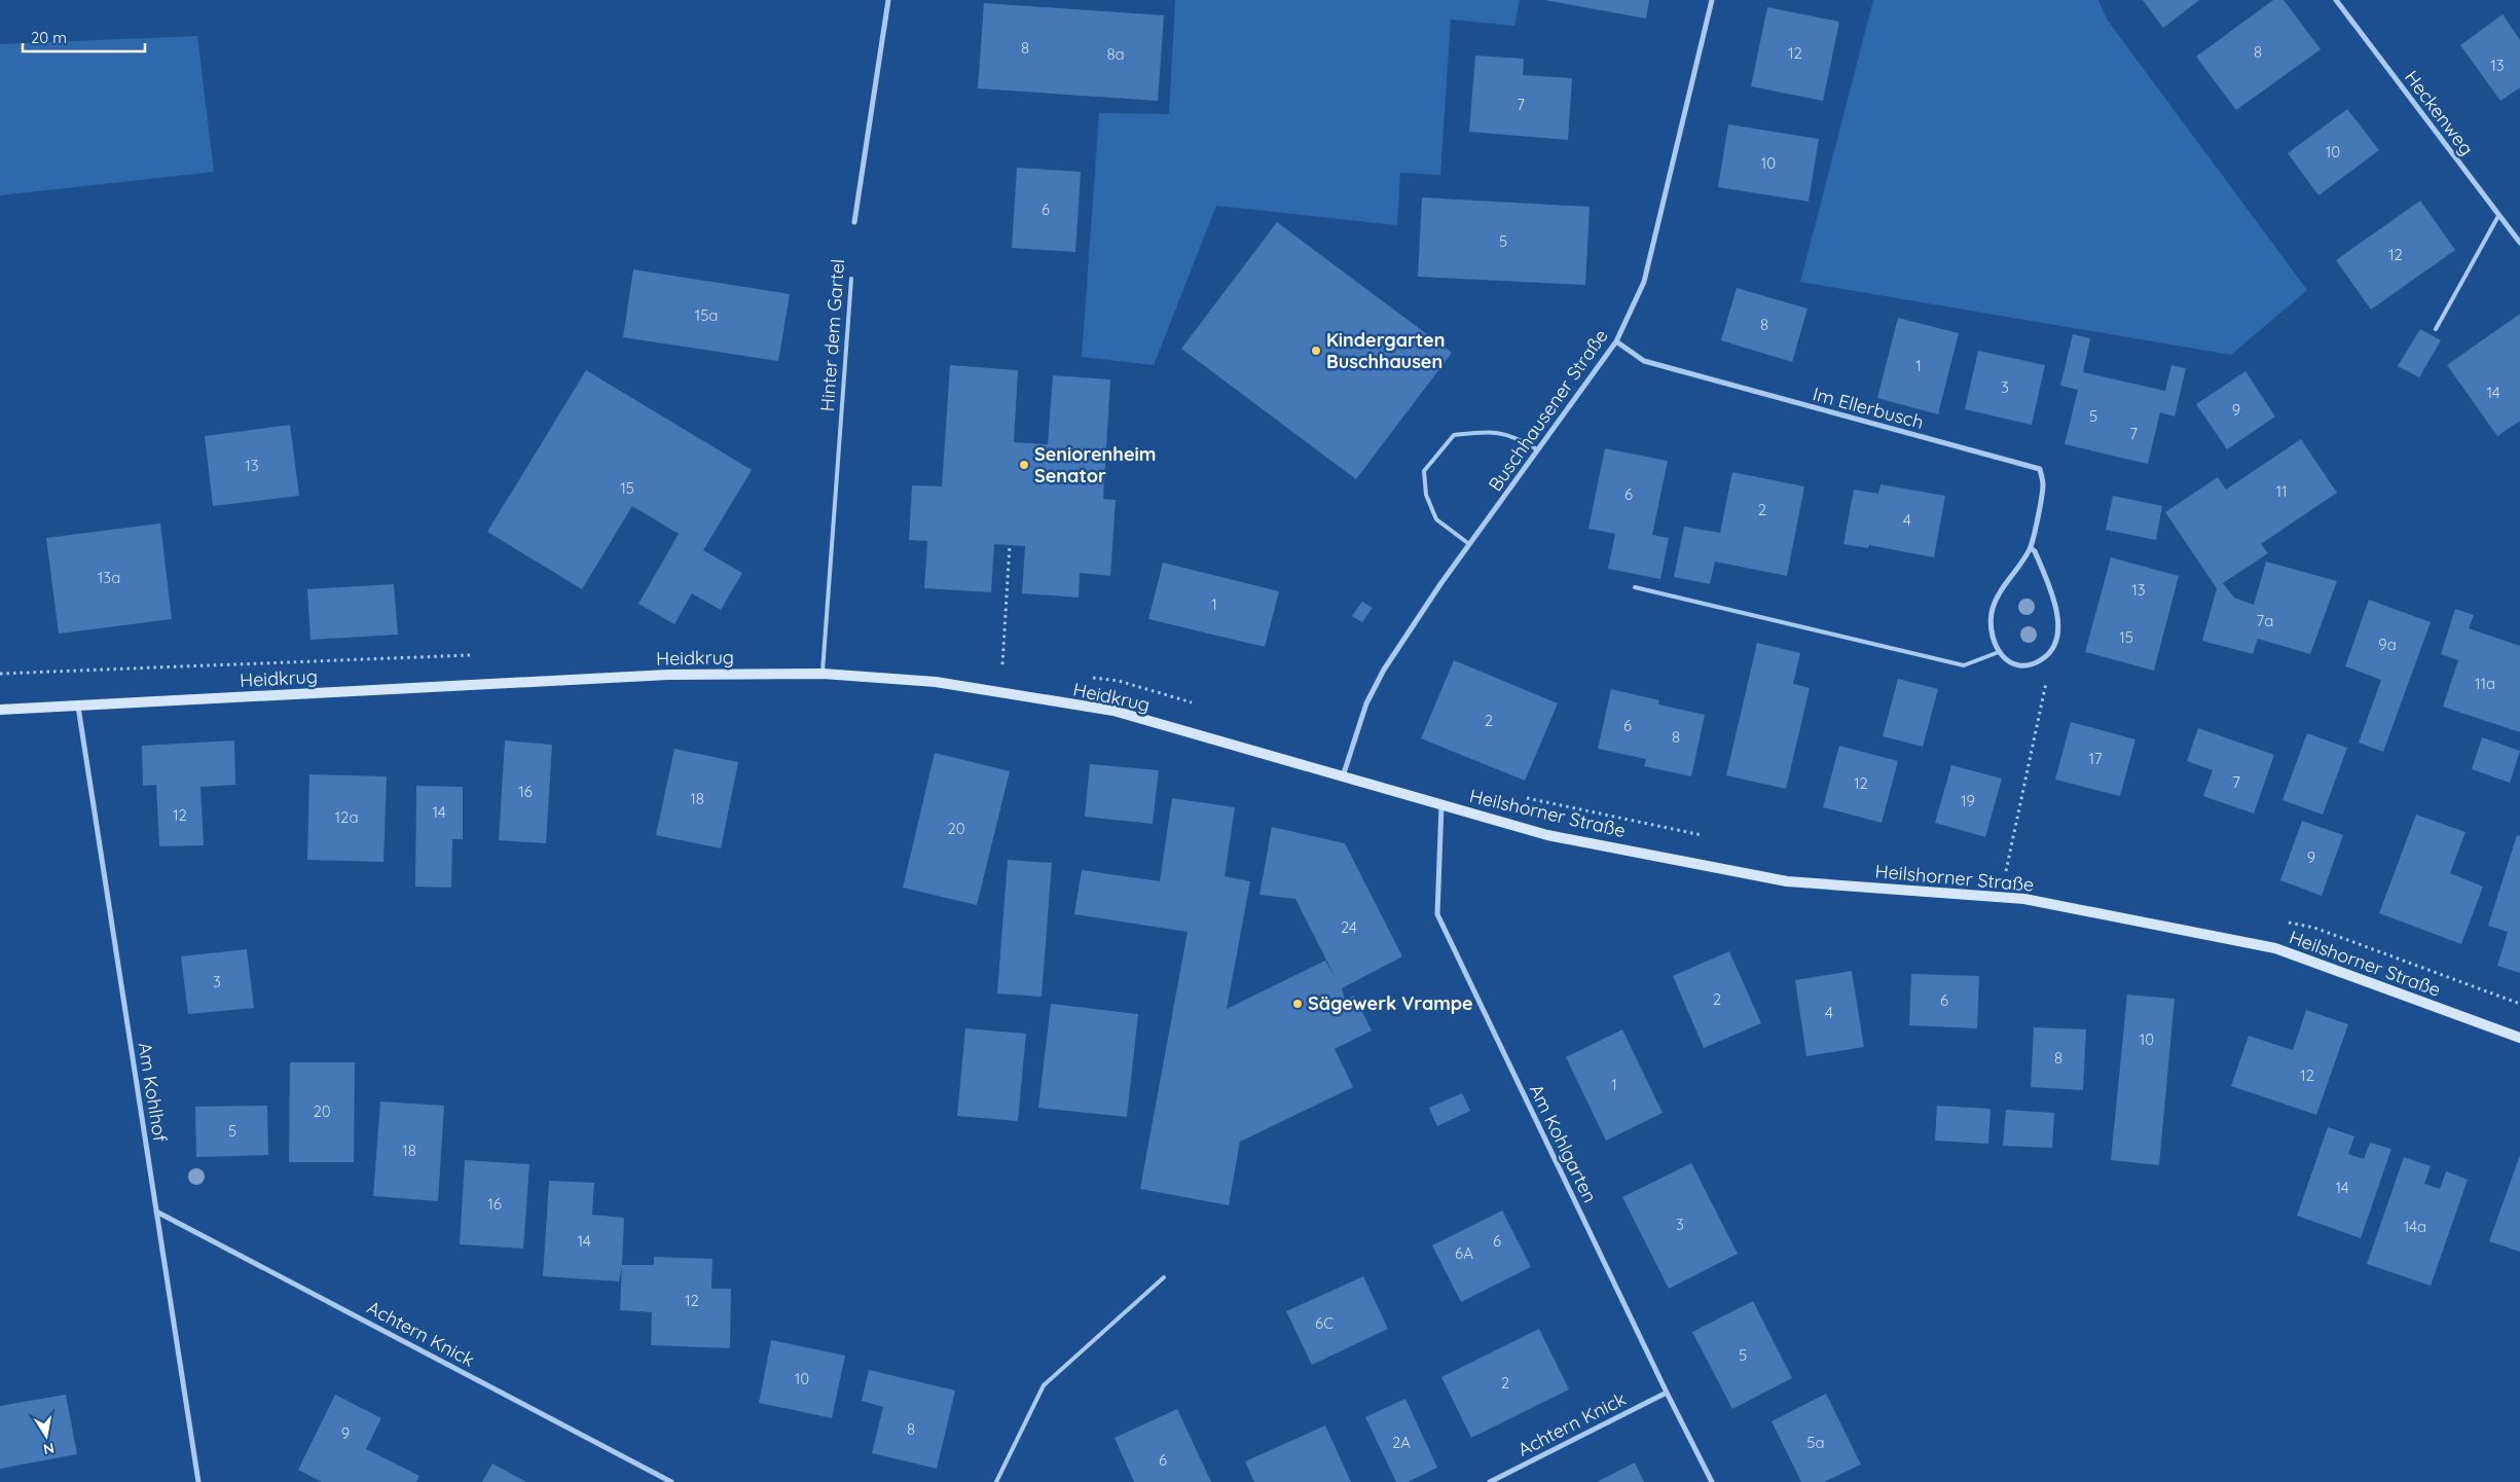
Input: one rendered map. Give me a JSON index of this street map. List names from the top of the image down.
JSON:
{
  "streets": {
    "main road": ["Heidkrug", "Heilshorner Straße"],
    "street": [
      "Heckenweg",
      "Im Ellerbusch",
      "Buschhausener Straße",
      "Am Kohlhof",
      "Am Kohlgarten",
      "Achtern Knick"
    ],
    "lane": ["Hinter dem Gartel"]
  },
  "crossings": [
    ["Hinter dem Gartel", "Heidkrug"],
    ["Im Ellerbusch", "Buschhausener Straße"],
    ["Buschhausener Straße", "Heidkrug"],
    ["Heidkrug", "Heilshorner Straße"],
    ["Heidkrug", "Am Kohlhof"],
    ["Heilshorner Straße", "Am Kohlgarten"],
    ["Am Kohlhof", "Achtern Knick"],
    ["Am Kohlgarten", "Achtern Knick"]
  ],
  "places": ["Kindergarten Buschhausen", "Seniorenheim Senator", "Sägewerk Vrampe"],
  "house_numbers": [
    "8",
    "8",
    "12",
    "8a",
    "13",
    "7",
    "10",
    "10",
    "6",
    "5",
    "12",
    "15a",
    "8",
    "1",
    "3",
    "14",
    "9",
    "5",
    "7",
    "13",
    "15",
    "11",
    "6",
    "2",
    "4",
    "13a",
    "13",
    "1",
    "7a",
    "15",
    "9a",
    "11a",
    "2",
    "6",
    "8",
    "17",
    "7",
    "12",
    "16",
    "18",
    "19",
    "14",
    "12",
    "12a",
    "20",
    "9",
    "24",
    "3",
    "2",
    "6",
    "4",
    "10",
    "8",
    "12",
    "1",
    "20",
    "5",
    "18",
    "14",
    "16",
    "3",
    "14a",
    "14",
    "6",
    "6A",
    "12",
    "6C",
    "5",
    "10",
    "2",
    "8",
    "9",
    "2A",
    "5a",
    "6"
  ],
  "scale_bar": "20 m",
  "north": "bottom"
}
